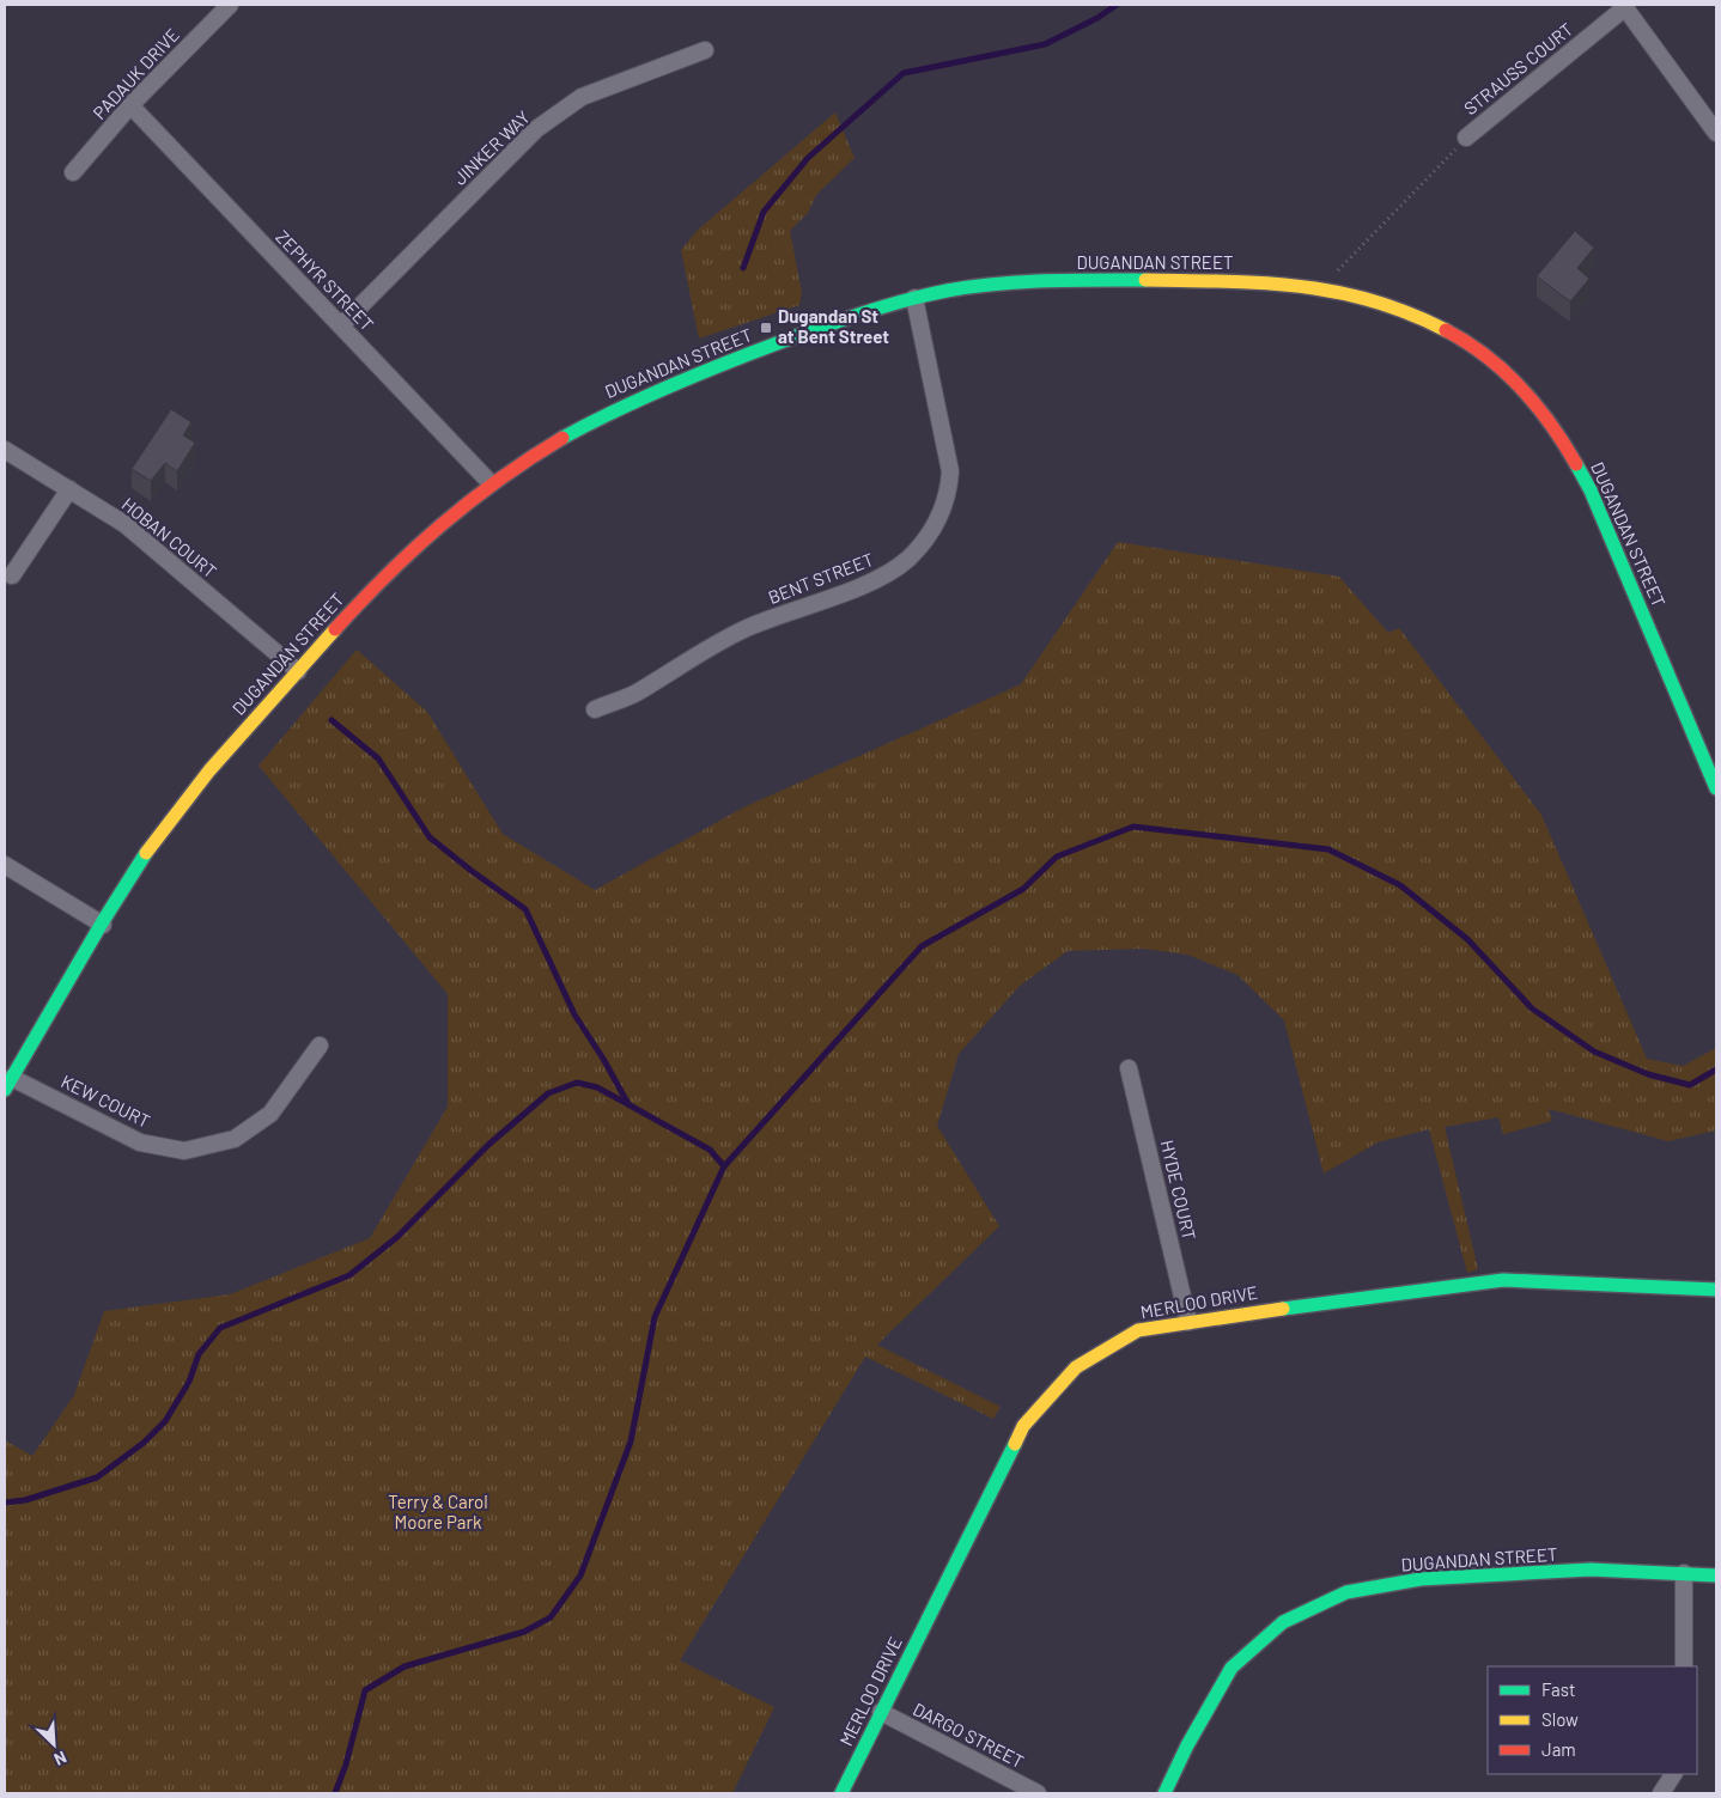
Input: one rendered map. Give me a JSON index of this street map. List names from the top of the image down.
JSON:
{
  "streets": {
    "street": [
      "STRAUSS COURT",
      "PADAUK DRIVE",
      "JINKER WAY",
      "DUGANDAN STREET",
      "ZEPHYR STREET",
      "HOBAN COURT",
      "BENT STREET",
      "KEW COURT",
      "HYDE COURT",
      "MERLOO DRIVE",
      "DARGO STREET"
    ]
  },
  "crossings": [
    ["PADAUK DRIVE", "ZEPHYR STREET"],
    ["JINKER WAY", "ZEPHYR STREET"],
    ["DUGANDAN STREET", "ZEPHYR STREET"],
    ["DUGANDAN STREET", "HOBAN COURT"],
    ["DUGANDAN STREET", "BENT STREET"],
    ["DUGANDAN STREET", "KEW COURT"],
    ["HYDE COURT", "MERLOO DRIVE"],
    ["MERLOO DRIVE", "DARGO STREET"]
  ],
  "parks": ["Terry & Carol Moore Park"],
  "places": {
    "transit": ["Dugandan St at Bent Street"]
  },
  "legend": ["Fast", "Slow", "Jam"],
  "north": "bottom right"
}
